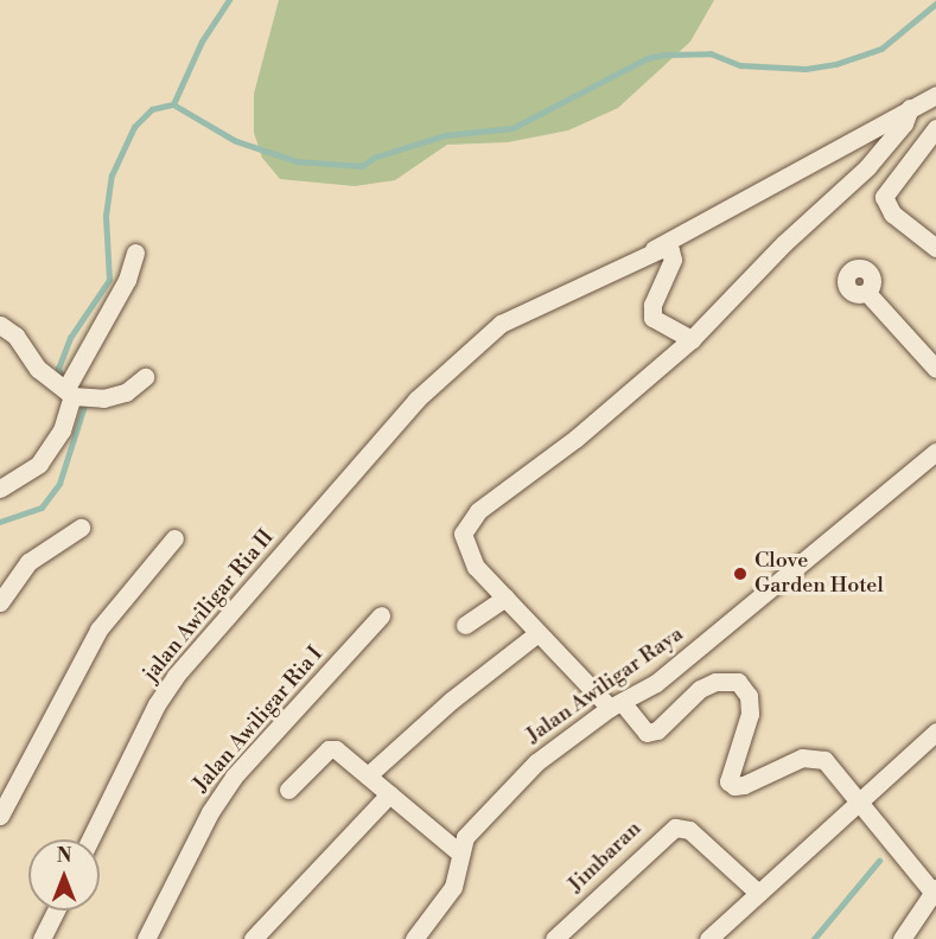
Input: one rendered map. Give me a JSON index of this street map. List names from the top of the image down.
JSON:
{
  "streets": {
    "street": [
      "jalan Awiligar Ria II",
      "Jalan Awiligar Raya",
      "Jalan Awiligar Ria I",
      "Jimbaran"
    ]
  },
  "places": ["Clove Garden Hotel"],
  "north": "top"
}
